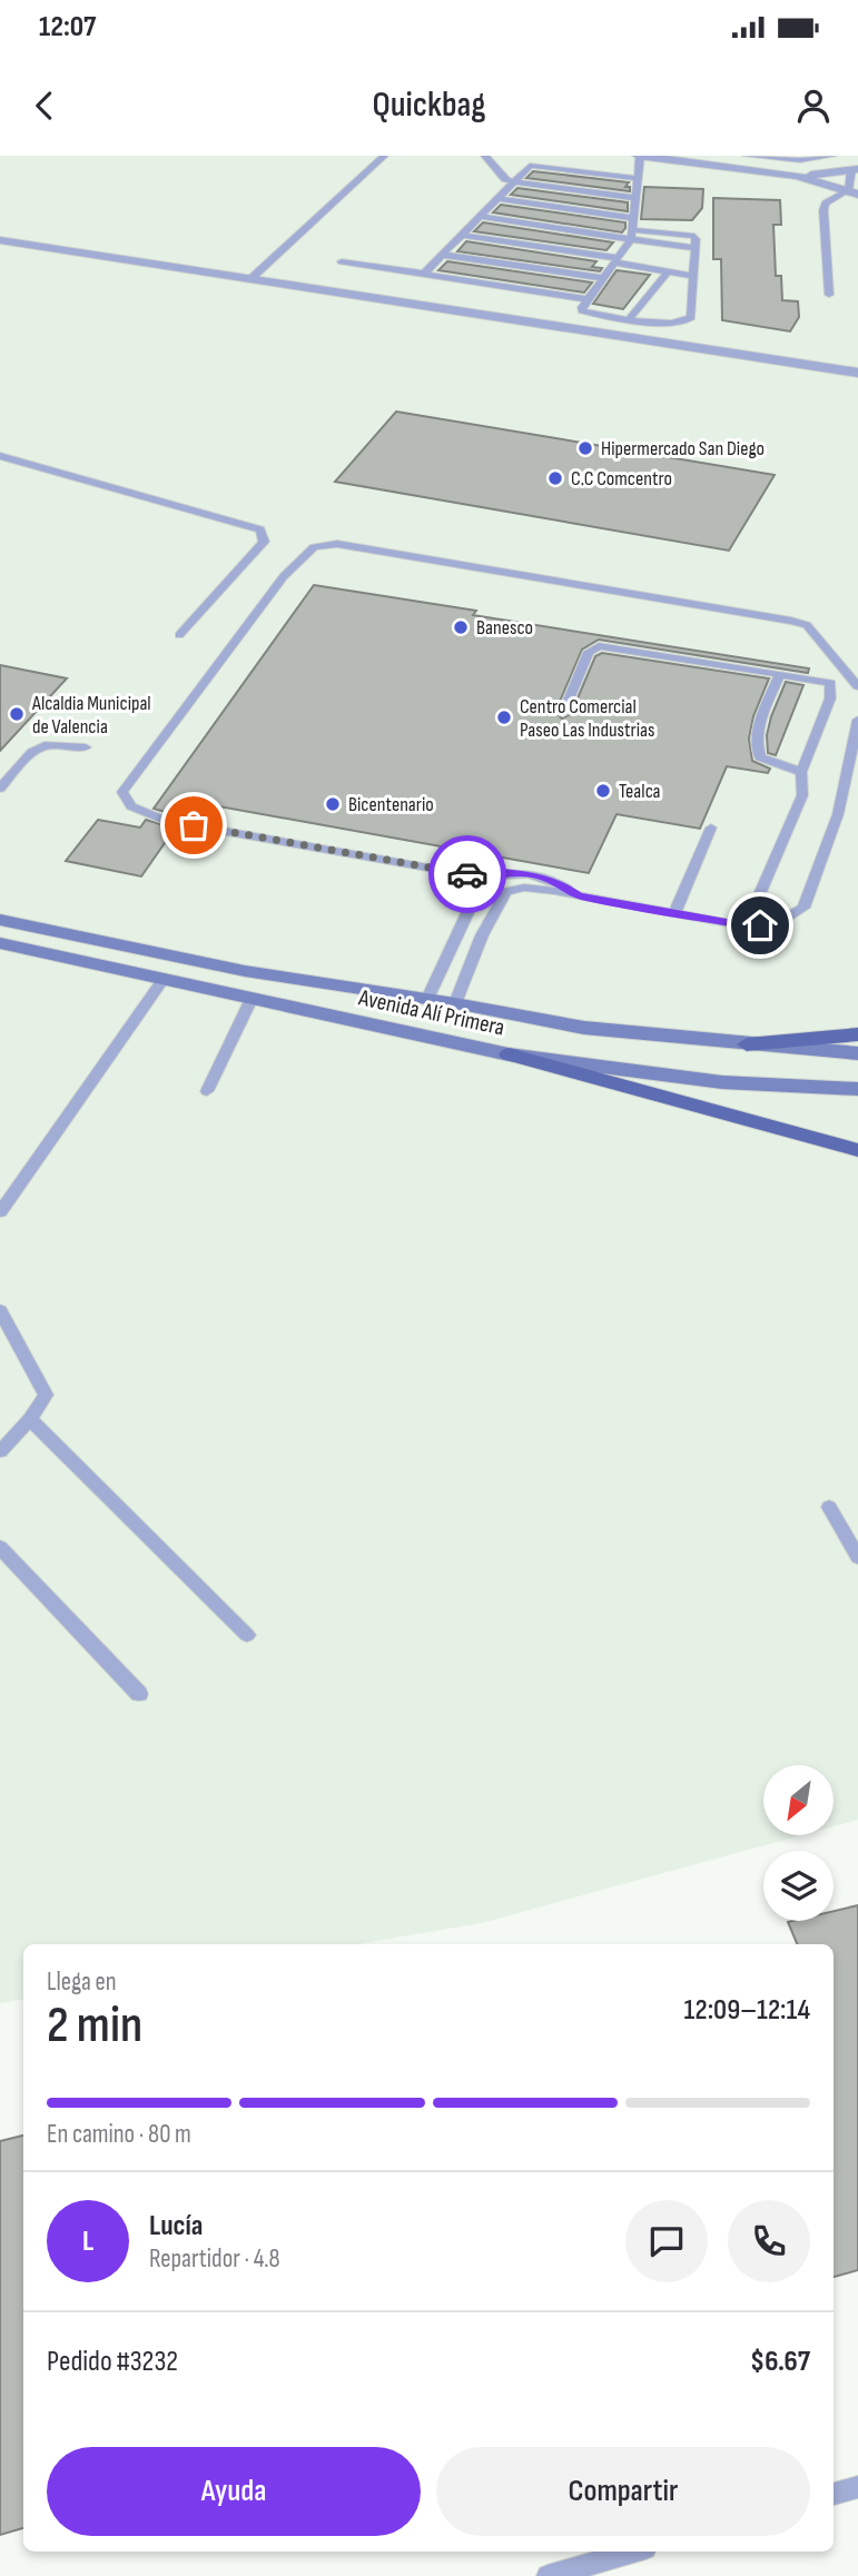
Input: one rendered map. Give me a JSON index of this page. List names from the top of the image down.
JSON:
{
  "streets": {
    "main road": ["Avenida Alí Primera"]
  },
  "places": [
    "Hipermercado San Diego",
    "C.C Comcentro",
    "Banesco",
    "Alcaldia Municipal de Valencia",
    "Centro Comercial Paseo Las Industrias",
    "Tealca",
    "Bicentenario"
  ],
  "north": "bottom left",
  "page": {
    "status": "12:07",
    "header": "Quickbag",
    "heading": ["2 min", "Llega en", "12:09–12:14"],
    "panel": [
      "Lucía",
      "Repartidor · 4.8",
      "Pedido #3232",
      "$6.67"
    ],
    "bar": "En camino · 80 m",
    "round": "L",
    "buttons": ["Ayuda", "Compartir"]
  }
}
